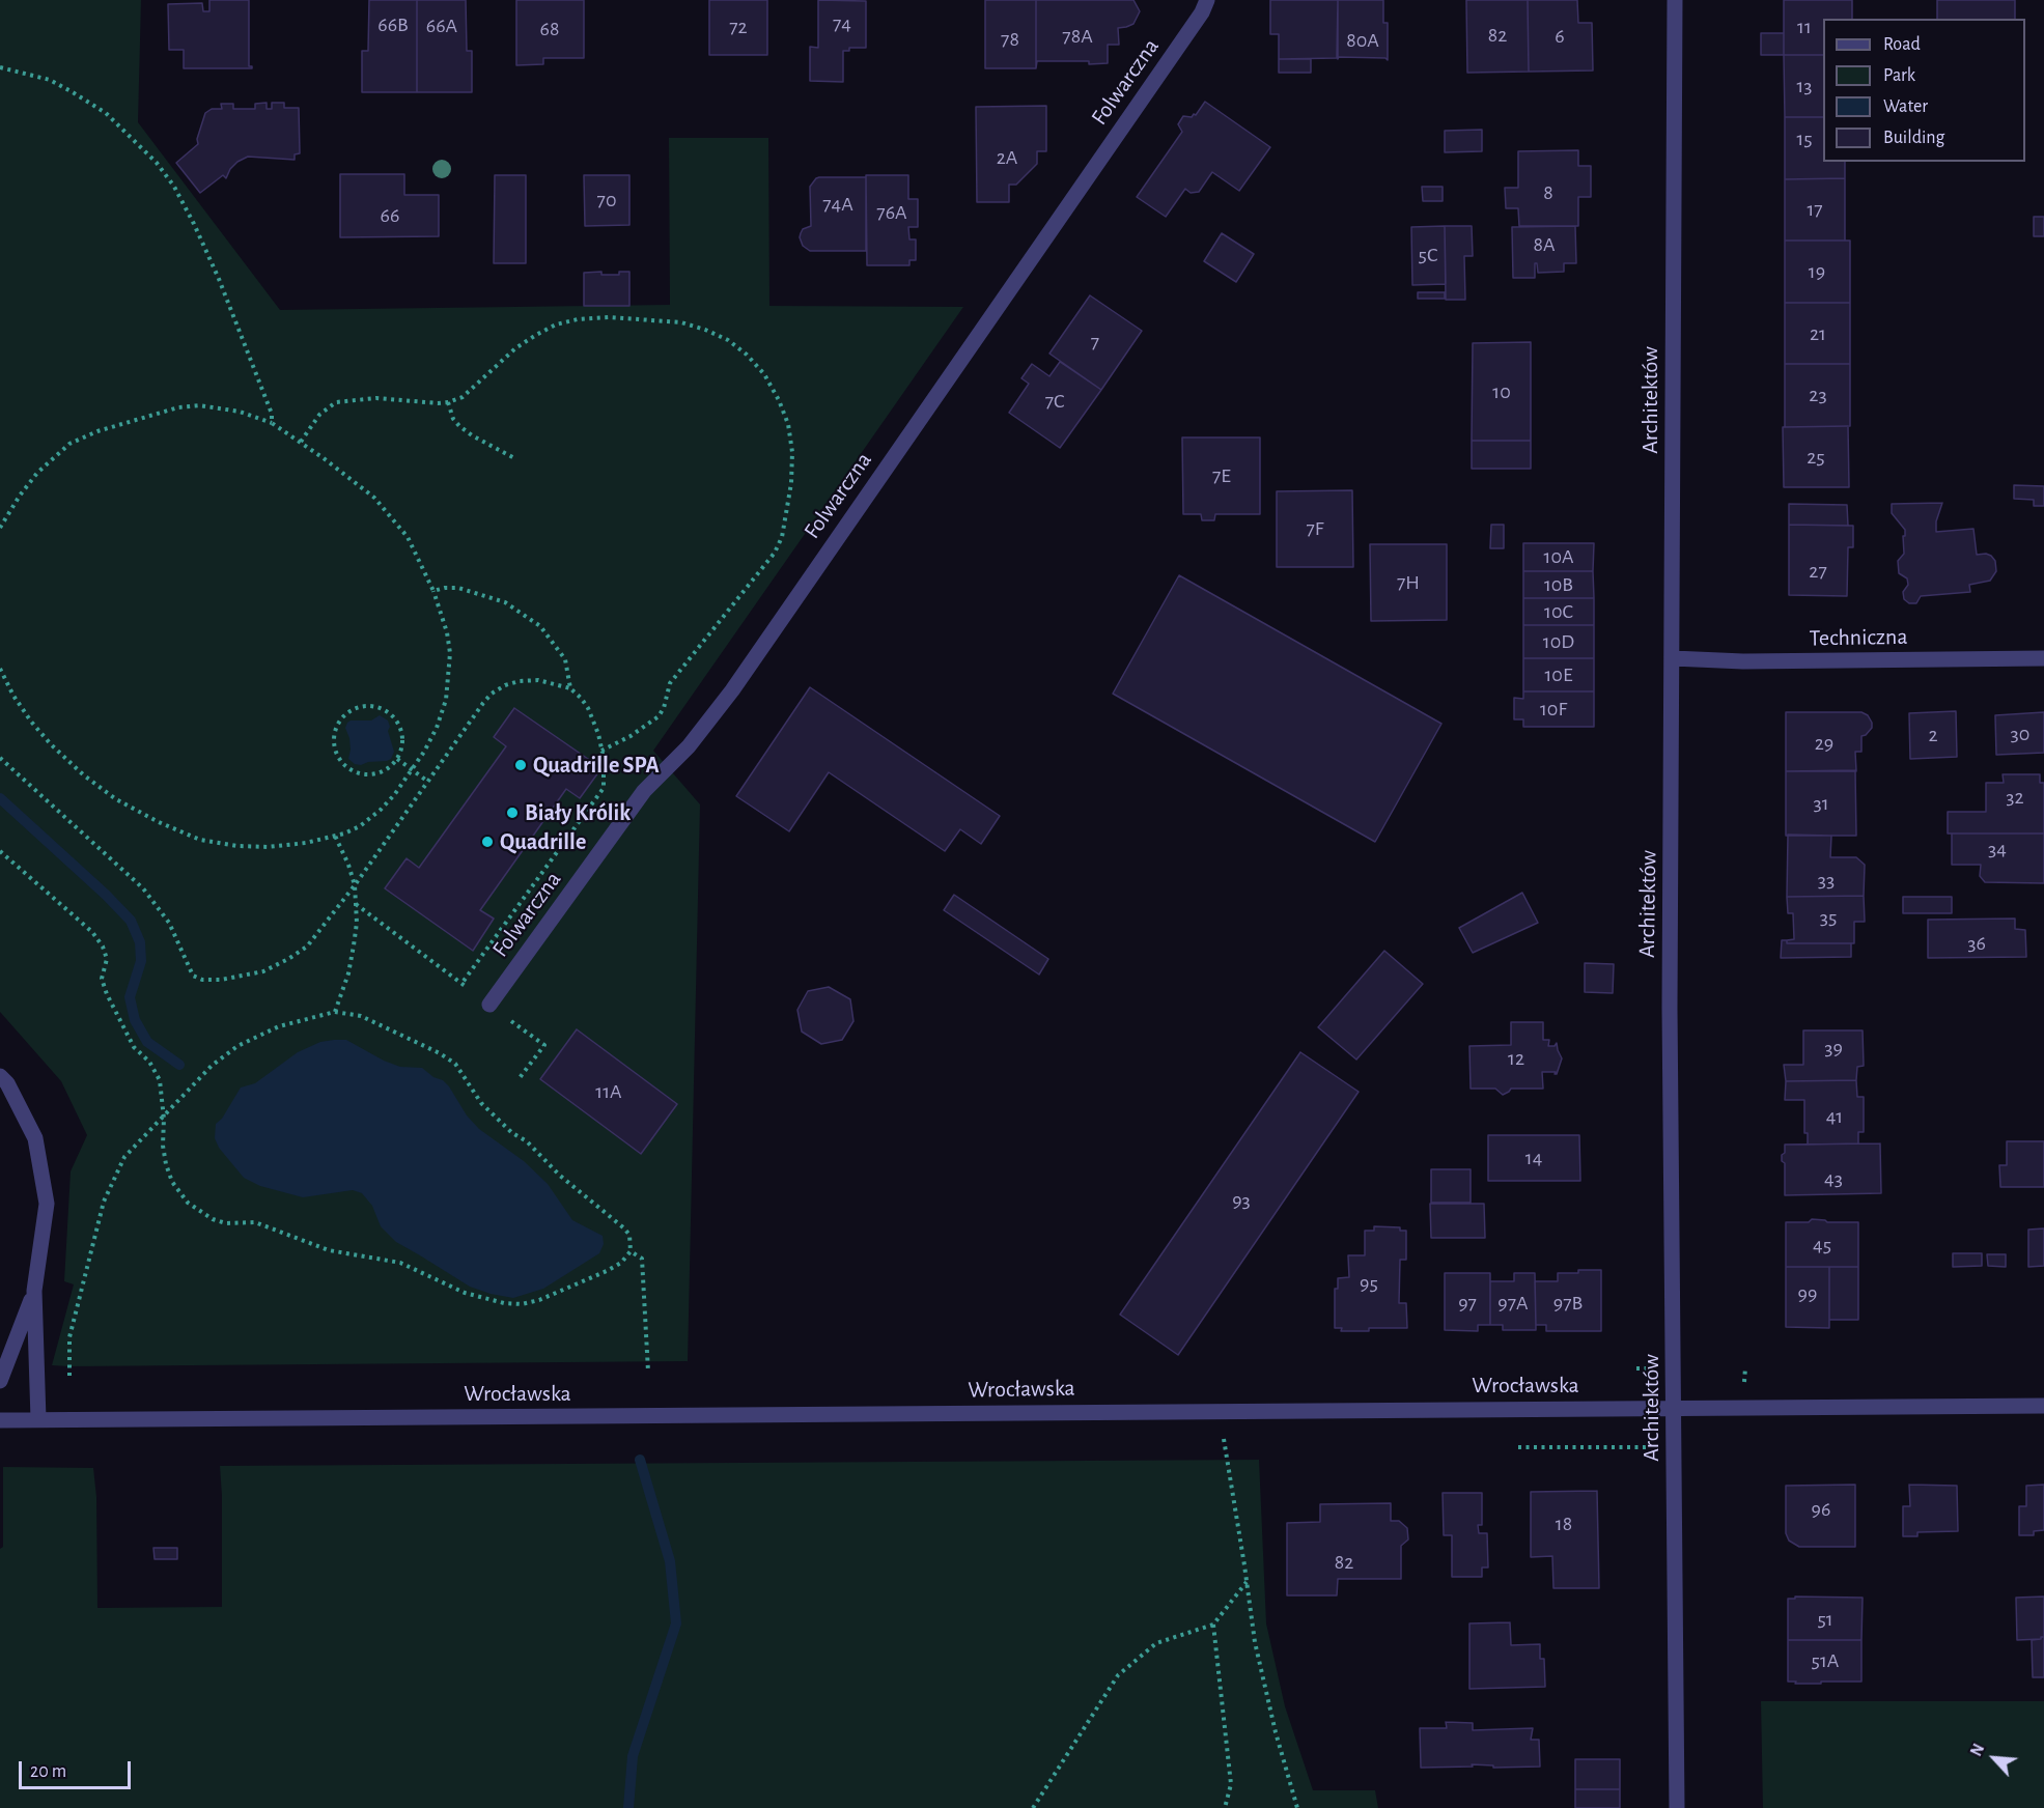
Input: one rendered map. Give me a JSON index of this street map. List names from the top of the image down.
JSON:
{
  "streets": {
    "street": [
      "Folwarczna",
      "Architektów",
      "Techniczna",
      "Wrocławska"
    ]
  },
  "crossings": [
    ["Architektów", "Techniczna"],
    ["Architektów", "Wrocławska"]
  ],
  "places": ["Quadrille SPA", "Biały Królik", "Quadrille"],
  "house_numbers": [
    "74",
    "66B",
    "66A",
    "72",
    "11",
    "68",
    "82",
    "78A",
    "6",
    "78",
    "80A",
    "13",
    "15",
    "2A",
    "8",
    "70",
    "74A",
    "17",
    "76A",
    "66",
    "8A",
    "5C",
    "19",
    "21",
    "7",
    "10",
    "23",
    "7C",
    "25",
    "7E",
    "7F",
    "10A",
    "27",
    "7H",
    "10B",
    "10C",
    "10D",
    "10E",
    "10F",
    "30",
    "2",
    "29",
    "32",
    "31",
    "34",
    "33",
    "35",
    "36",
    "39",
    "12",
    "11A",
    "41",
    "14",
    "43",
    "93",
    "45",
    "95",
    "99",
    "97",
    "97A",
    "97B",
    "96",
    "18",
    "82",
    "51",
    "51A"
  ],
  "legend": [
    "Road",
    "Park",
    "Water",
    "Building"
  ],
  "scale_bar": "20 m",
  "north": "top left"
}
